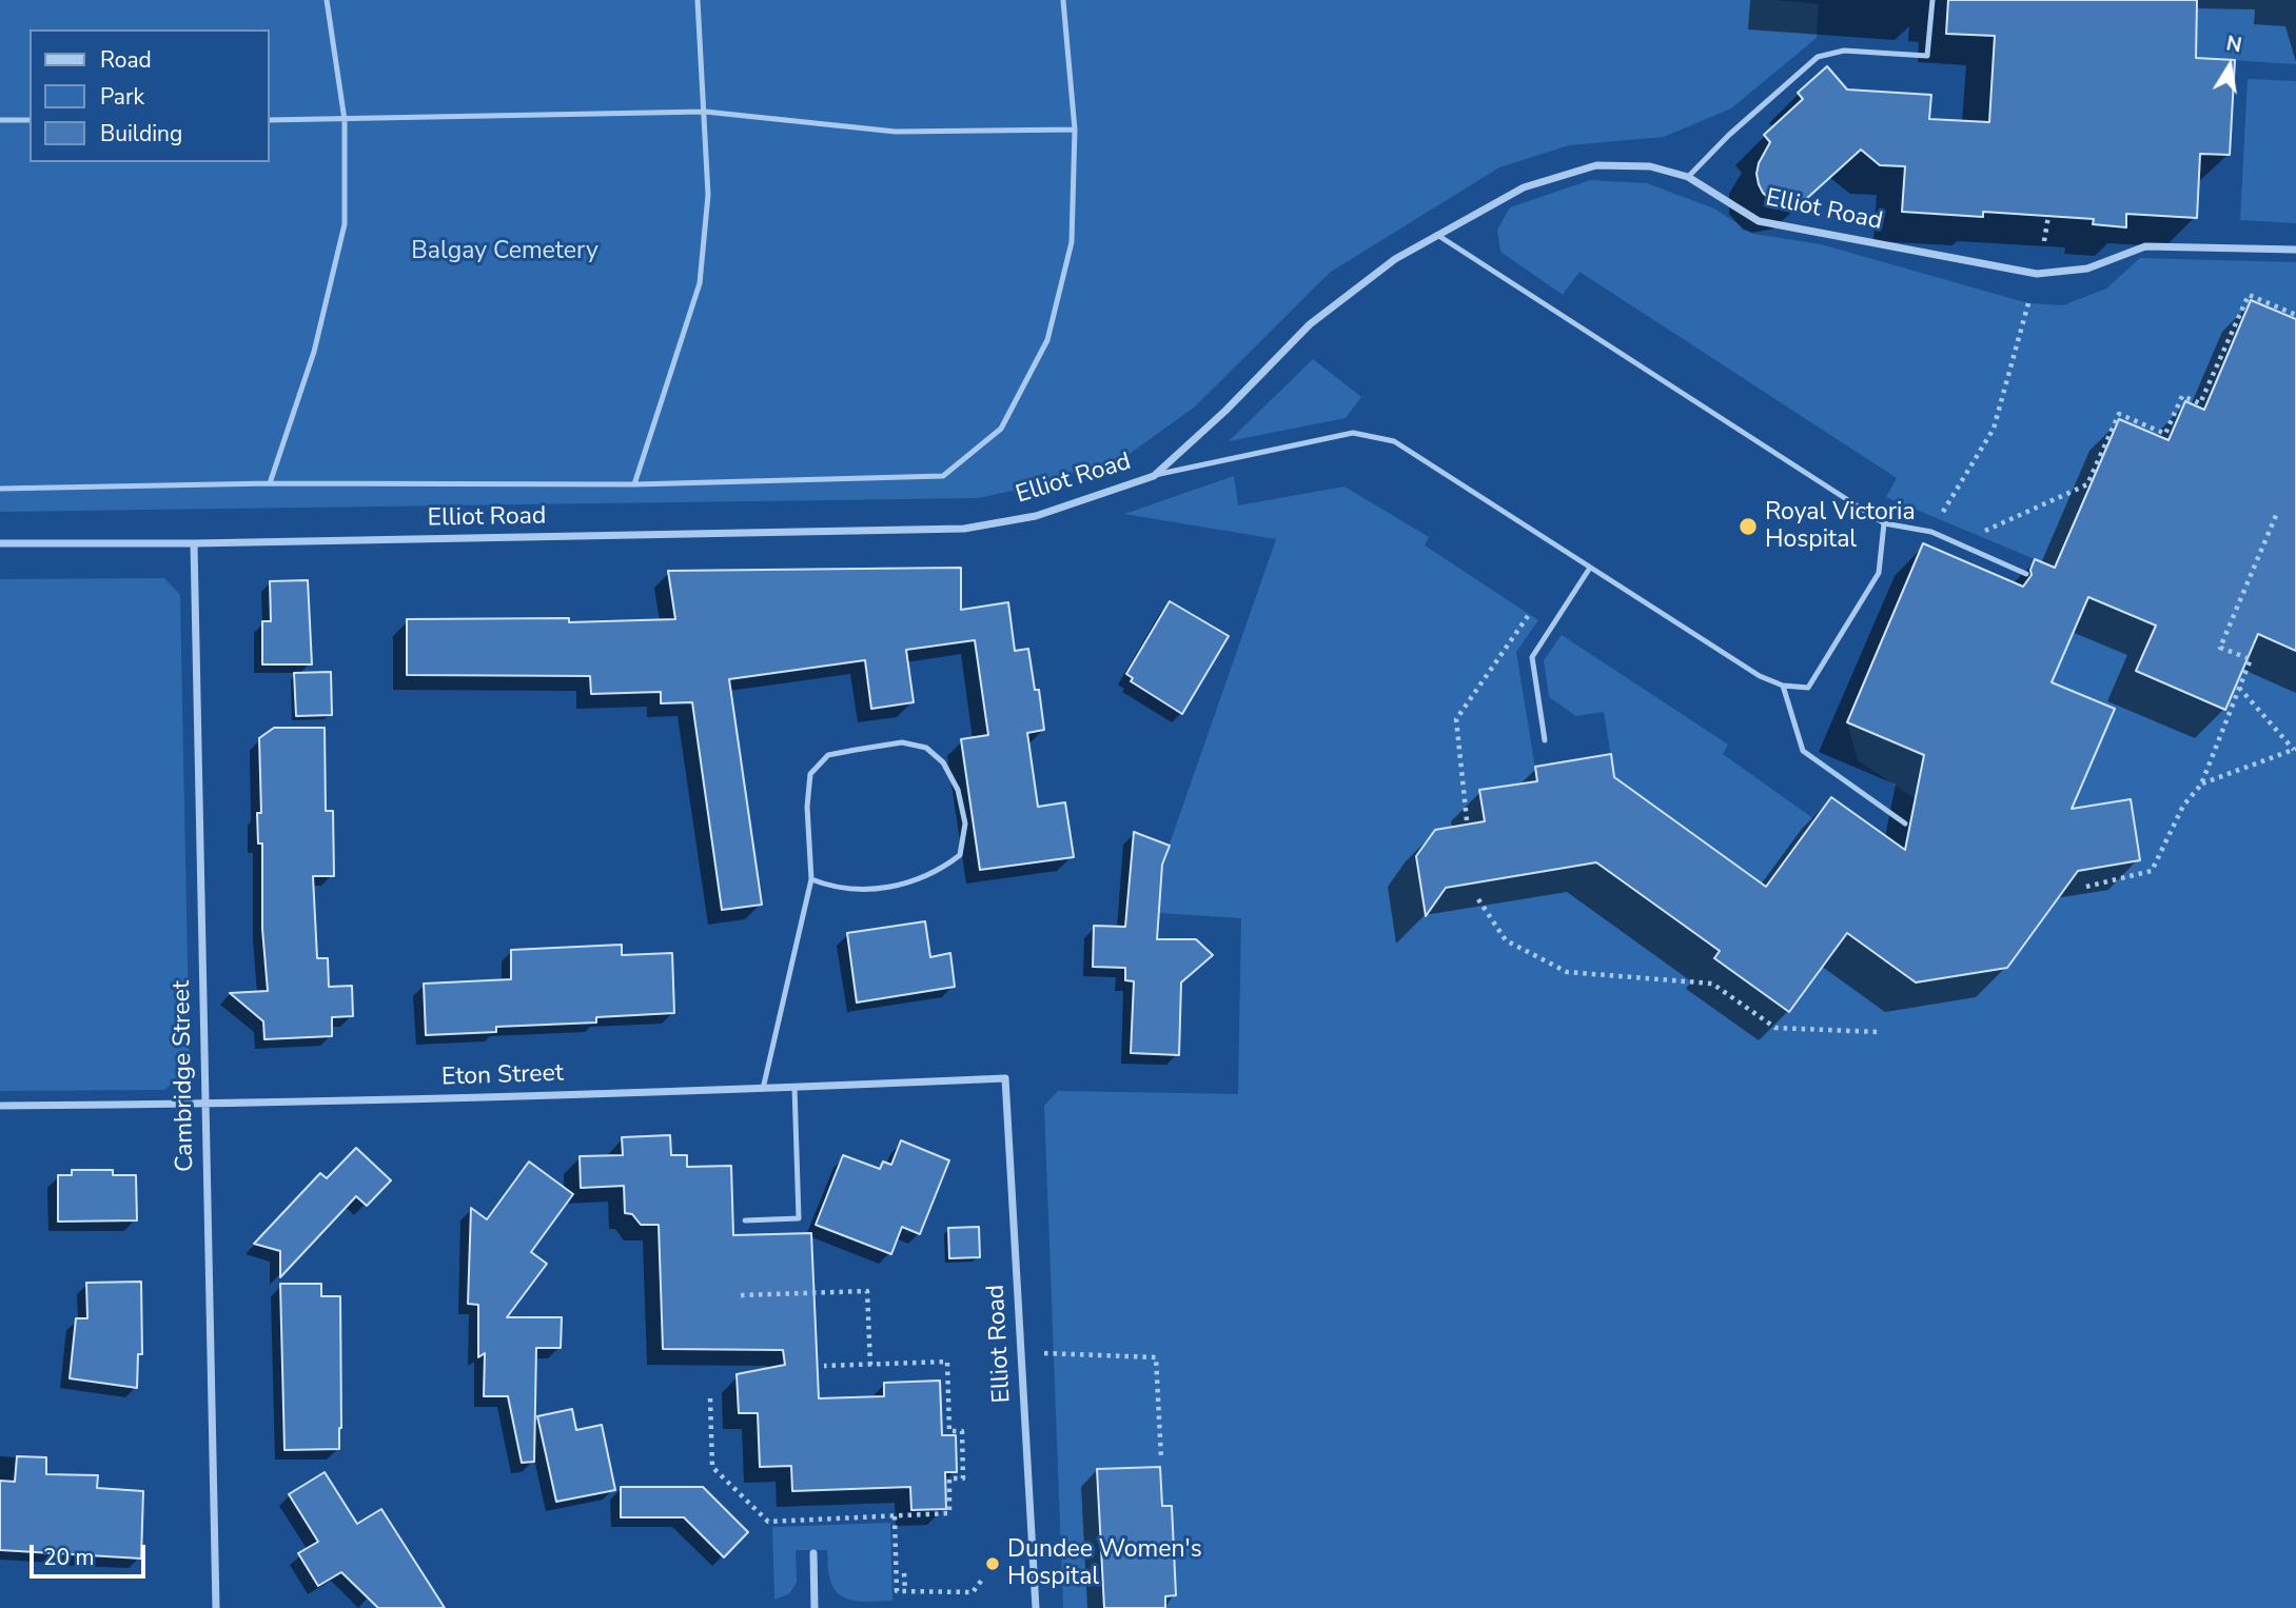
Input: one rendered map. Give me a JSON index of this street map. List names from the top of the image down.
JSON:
{
  "streets": {
    "street": ["Elliot Road", "Cambridge Street", "Eton Street"]
  },
  "crossings": [
    ["Elliot Road", "Cambridge Street"],
    ["Elliot Road", "Eton Street"],
    ["Cambridge Street", "Eton Street"]
  ],
  "parks": ["Balgay Cemetery"],
  "places": ["Royal Victoria Hospital", "Dundee Women's Hospital"],
  "legend": ["Road", "Park", "Building"],
  "scale_bar": "20 m",
  "north": "top"
}
